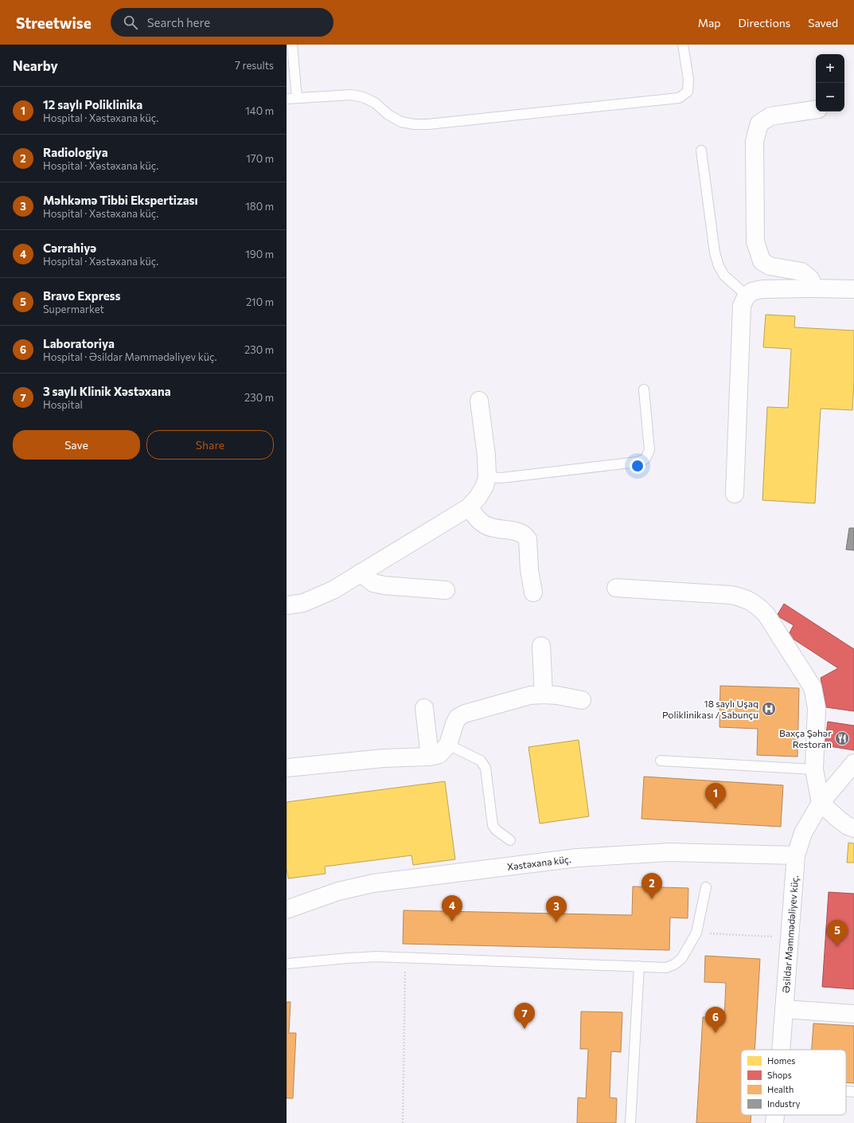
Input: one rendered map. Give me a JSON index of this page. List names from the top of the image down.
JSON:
{
  "streets": {
    "street": ["Xəstəxana küç.", "Əsildar Məmmədəliyev küç."]
  },
  "crossings": [
    ["Xəstəxana küç.", "Əsildar Məmmədəliyev küç."]
  ],
  "places": {
    "hospital": ["18 saylı Uşaq Poliklinikası / Sabunçu"],
    "restaurant": ["Baxça Şəhər Restoran"]
  },
  "legend": [
    "Homes",
    "Shops",
    "Health",
    "Industry"
  ],
  "page": {
    "header": "Streetwise",
    "search": "Search here",
    "nav": ["Map", "Directions", "Saved"],
    "heading": ["Nearby", "7 results"],
    "map_buttons": ["+", "−"],
    "list": [
      {
        "mark": "1",
        "name": "12 saylı Poliklinika",
        "note": "Hospital · Xəstəxana küç.",
        "value": "140 m"
      },
      {
        "mark": "2",
        "name": "Radiologiya",
        "note": "Hospital · Xəstəxana küç.",
        "value": "170 m"
      },
      {
        "mark": "3",
        "name": "Məhkəmə Tibbi Ekspertizası",
        "note": "Hospital · Xəstəxana küç.",
        "value": "180 m"
      },
      {
        "mark": "4",
        "name": "Cərrahiyə",
        "note": "Hospital · Xəstəxana küç.",
        "value": "190 m"
      },
      {
        "mark": "5",
        "name": "Bravo Express",
        "note": "Supermarket",
        "value": "210 m"
      },
      {
        "mark": "6",
        "name": "Laboratoriya",
        "note": "Hospital · Əsildar Məmmədəliyev küç.",
        "value": "230 m"
      },
      {
        "mark": "7",
        "name": "3 saylı Klinik Xəstəxana",
        "note": "Hospital",
        "value": "230 m"
      }
    ],
    "buttons": ["Save", "Share"],
    "pins": [
      "1",
      "2",
      "4",
      "3",
      "5",
      "7",
      "6"
    ]
  }
}
